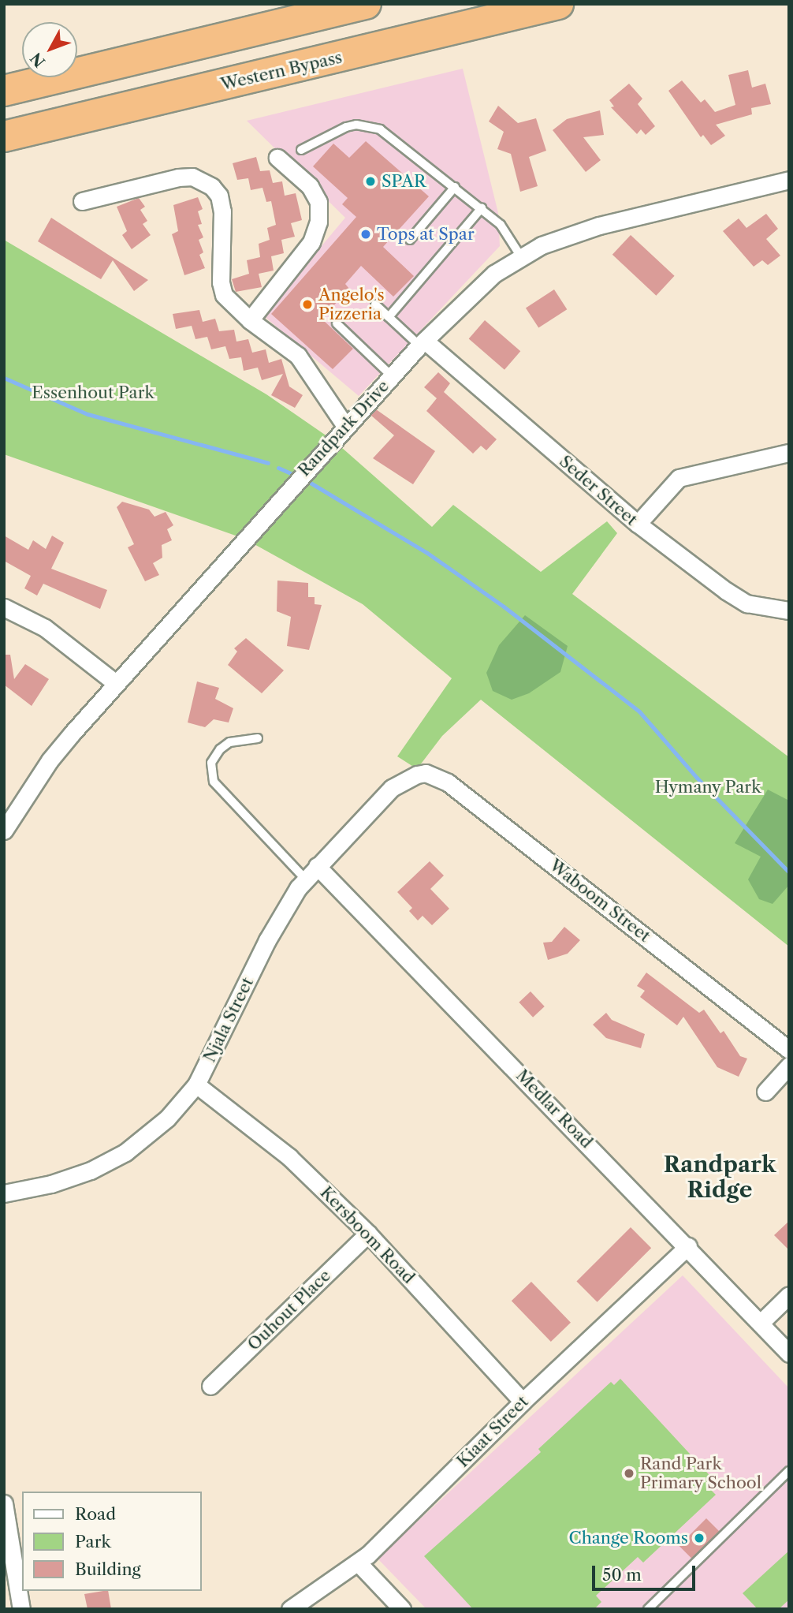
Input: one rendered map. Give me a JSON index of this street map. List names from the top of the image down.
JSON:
{
  "streets": {
    "highway": ["Western Bypass"],
    "street": [
      "Randpark Drive",
      "Seder Street",
      "Waboom Street",
      "Njala Street",
      "Medlar Road",
      "Kersboom Road",
      "Ouhout Place",
      "Kiaat Street"
    ]
  },
  "crossings": [
    ["Randpark Drive", "Seder Street"],
    ["Waboom Street", "Njala Street"],
    ["Njala Street", "Medlar Road"],
    ["Njala Street", "Kersboom Road"],
    ["Medlar Road", "Kiaat Street"],
    ["Kersboom Road", "Ouhout Place"],
    ["Kersboom Road", "Kiaat Street"]
  ],
  "districts": ["Randpark Ridge"],
  "parks": ["Essenhout Park", "Hymany Park"],
  "places": [
    "SPAR",
    "Tops at Spar",
    "Angelo's Pizzeria",
    "Rand Park Primary School",
    "Change Rooms"
  ],
  "legend": ["Road", "Park", "Building"],
  "scale_bar": "50 m",
  "north": "bottom left"
}
